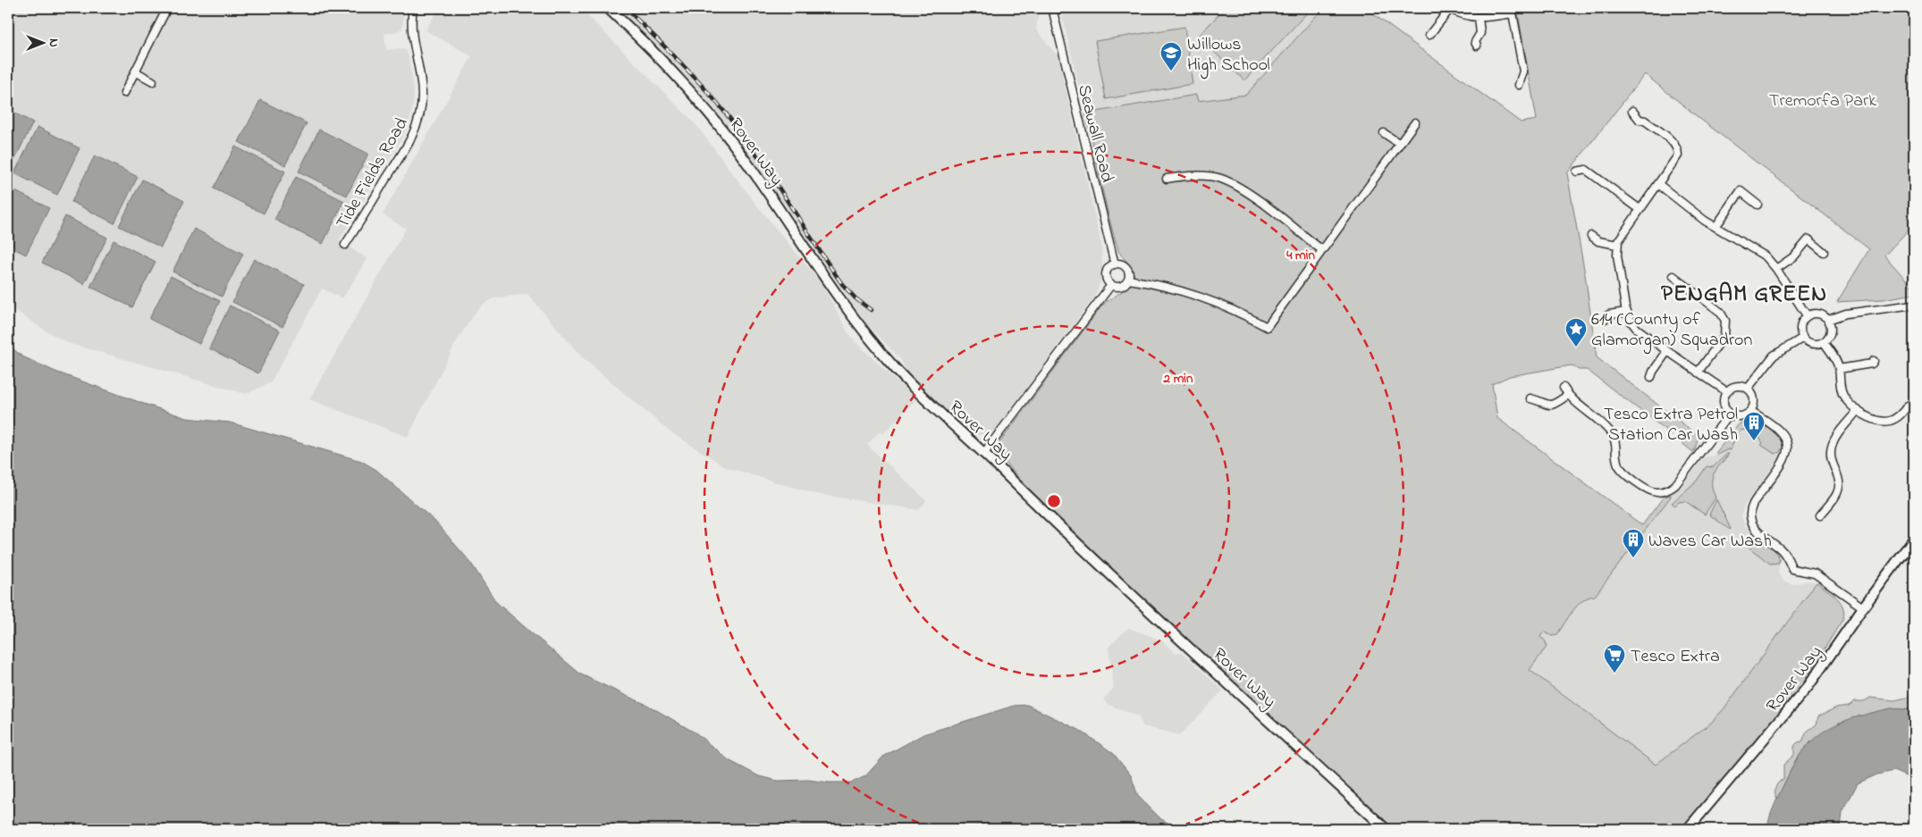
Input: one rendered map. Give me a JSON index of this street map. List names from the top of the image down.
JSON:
{
  "streets": {
    "street": ["Seawall Road", "Rover Way", "Tide Fields Road"]
  },
  "districts": ["PENGAM GREEN"],
  "parks": ["Tremorfa Park"],
  "places": {
    "school or university": ["Willows High School"],
    "place": ["614 (County of Glamorgan) Squadron"],
    "building": ["Tesco Extra Petrol Station Car Wash", "Waves Car Wash"],
    "supermarket": ["Tesco Extra"]
  },
  "north": "right",
  "rings": ["4 min", "2 min"]
}
